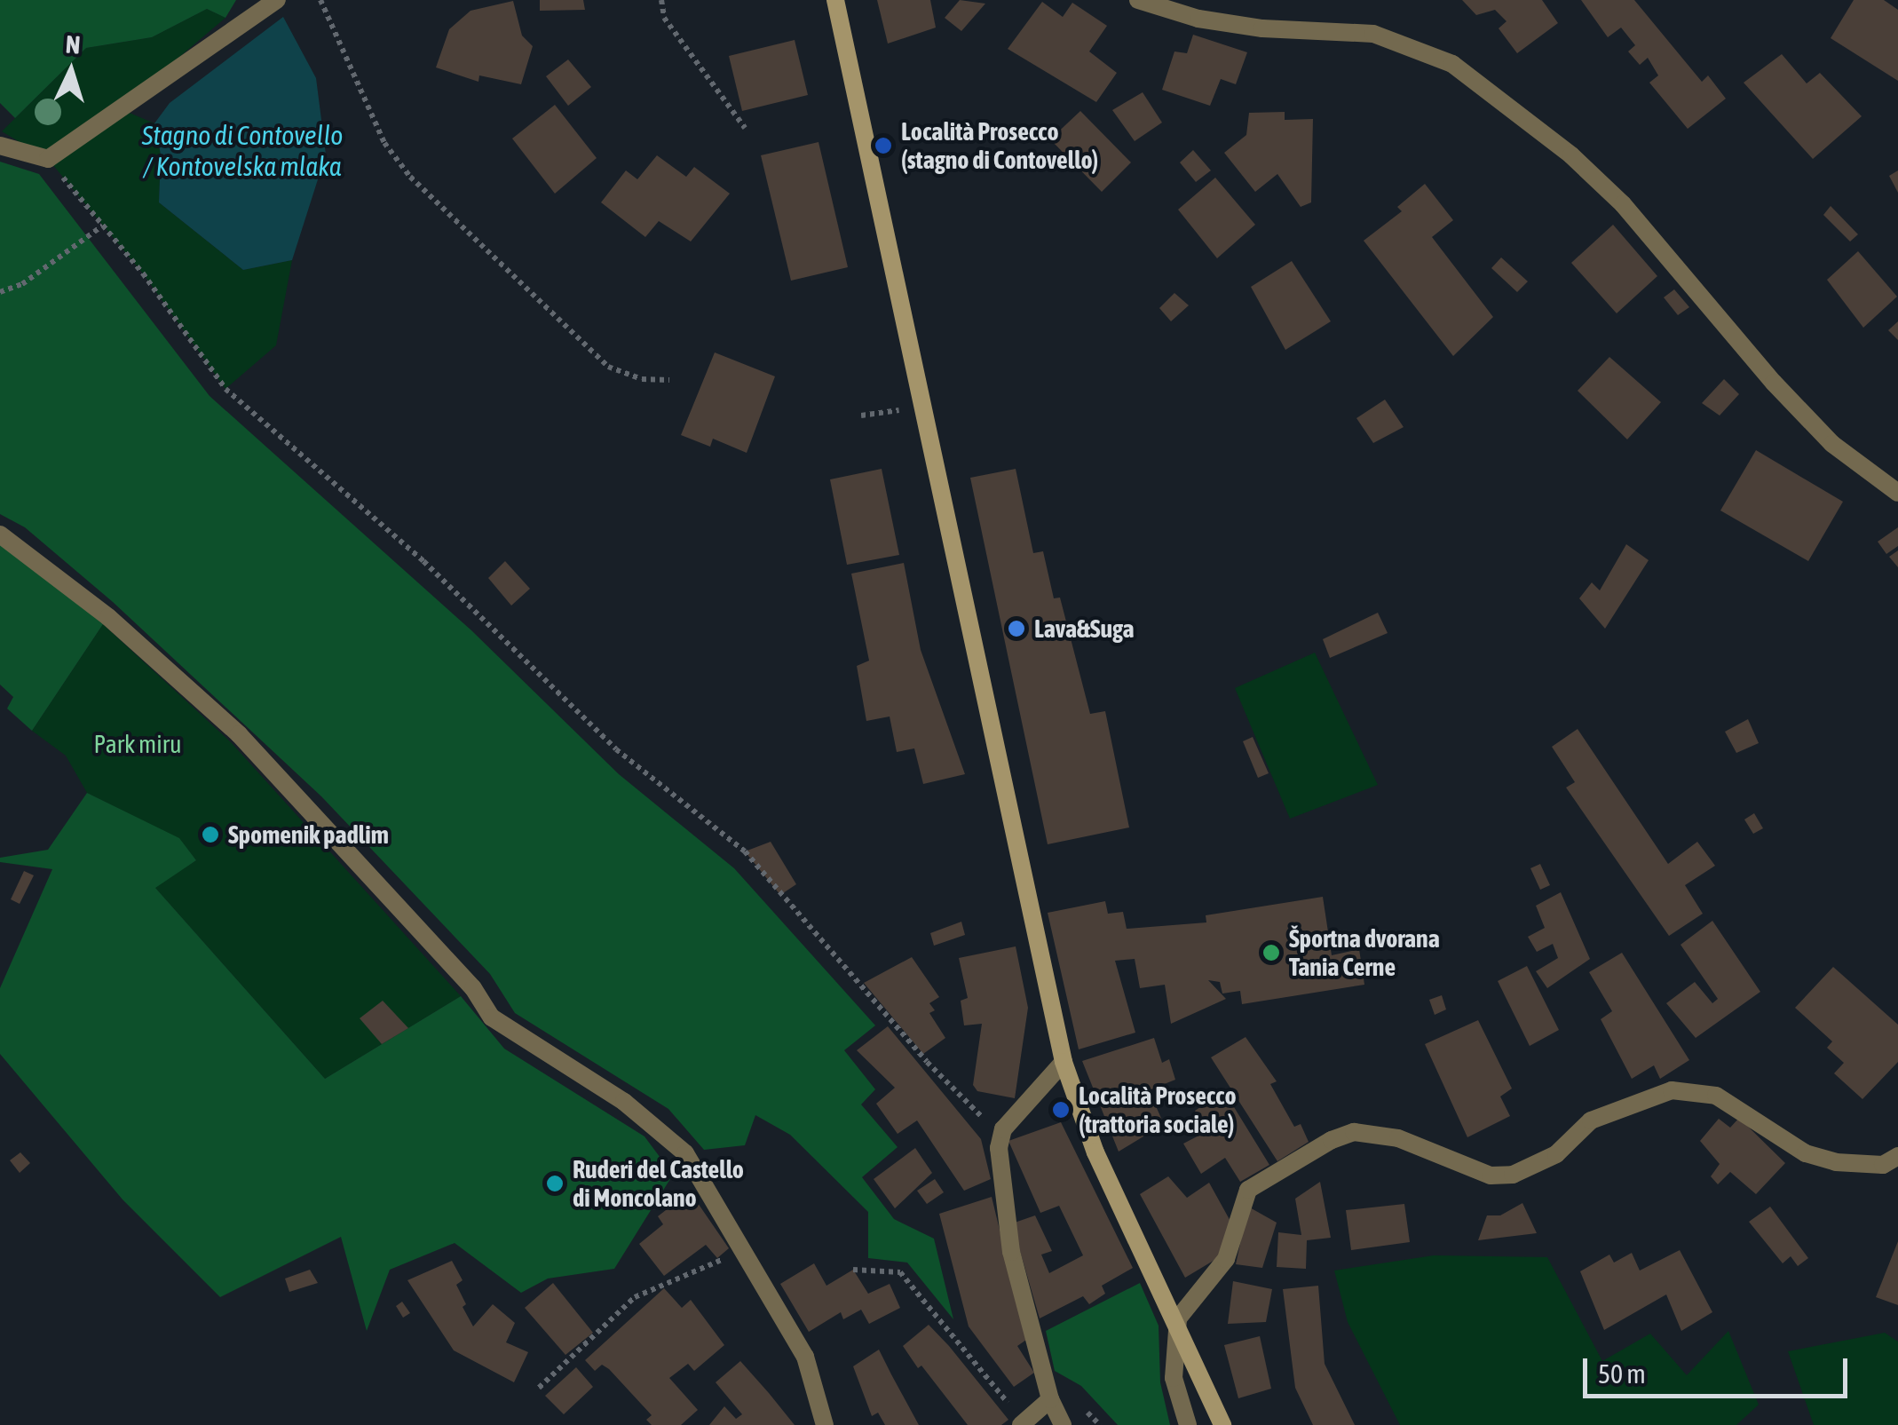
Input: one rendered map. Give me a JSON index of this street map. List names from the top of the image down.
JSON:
{
  "water": ["Stagno di Contovello / Kontovelska mlaka"],
  "parks": ["Park miru"],
  "places": [
    "Località Prosecco (stagno di Contovello)",
    "Lava&Suga",
    "Spomenik padlim",
    "Športna dvorana Tania Cerne",
    "Località Prosecco (trattoria sociale)",
    "Ruderi del Castello di Moncolano"
  ],
  "scale_bar": "50 m",
  "north": "top"
}
